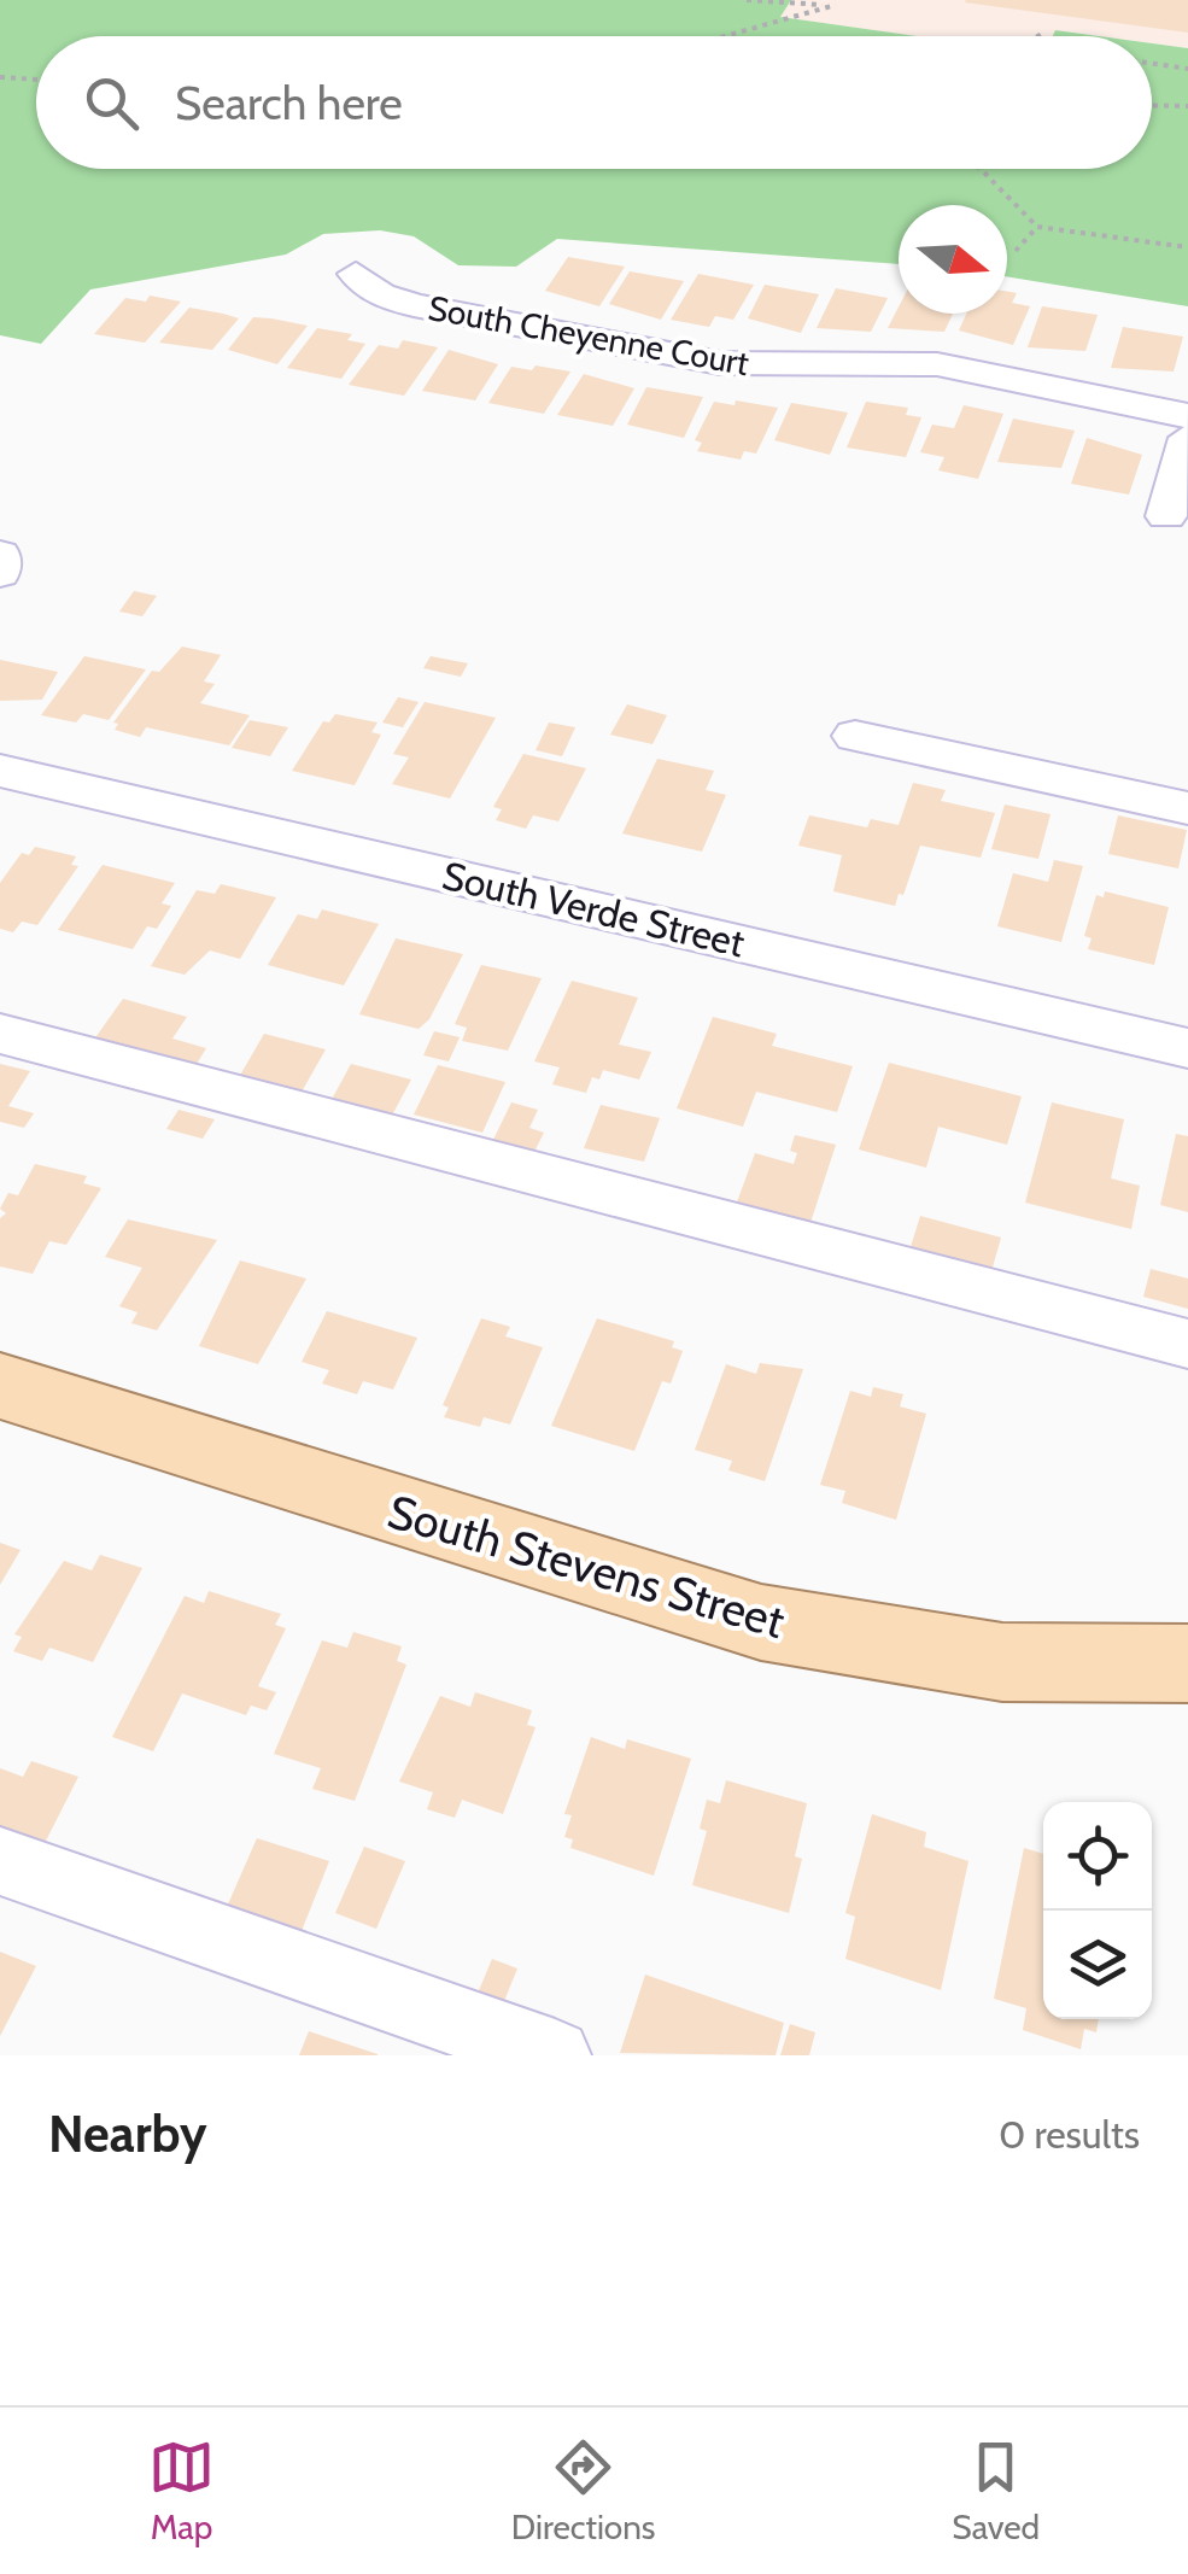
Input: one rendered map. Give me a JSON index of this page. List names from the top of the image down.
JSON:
{
  "streets": {
    "main road": ["South Stevens Street"],
    "street": ["South Cheyenne Court", "South Verde Street"]
  },
  "north": "right",
  "page": {
    "search": "Search here",
    "heading": ["Nearby", "0 results"],
    "nav": ["Map", "Directions", "Saved"]
  }
}
